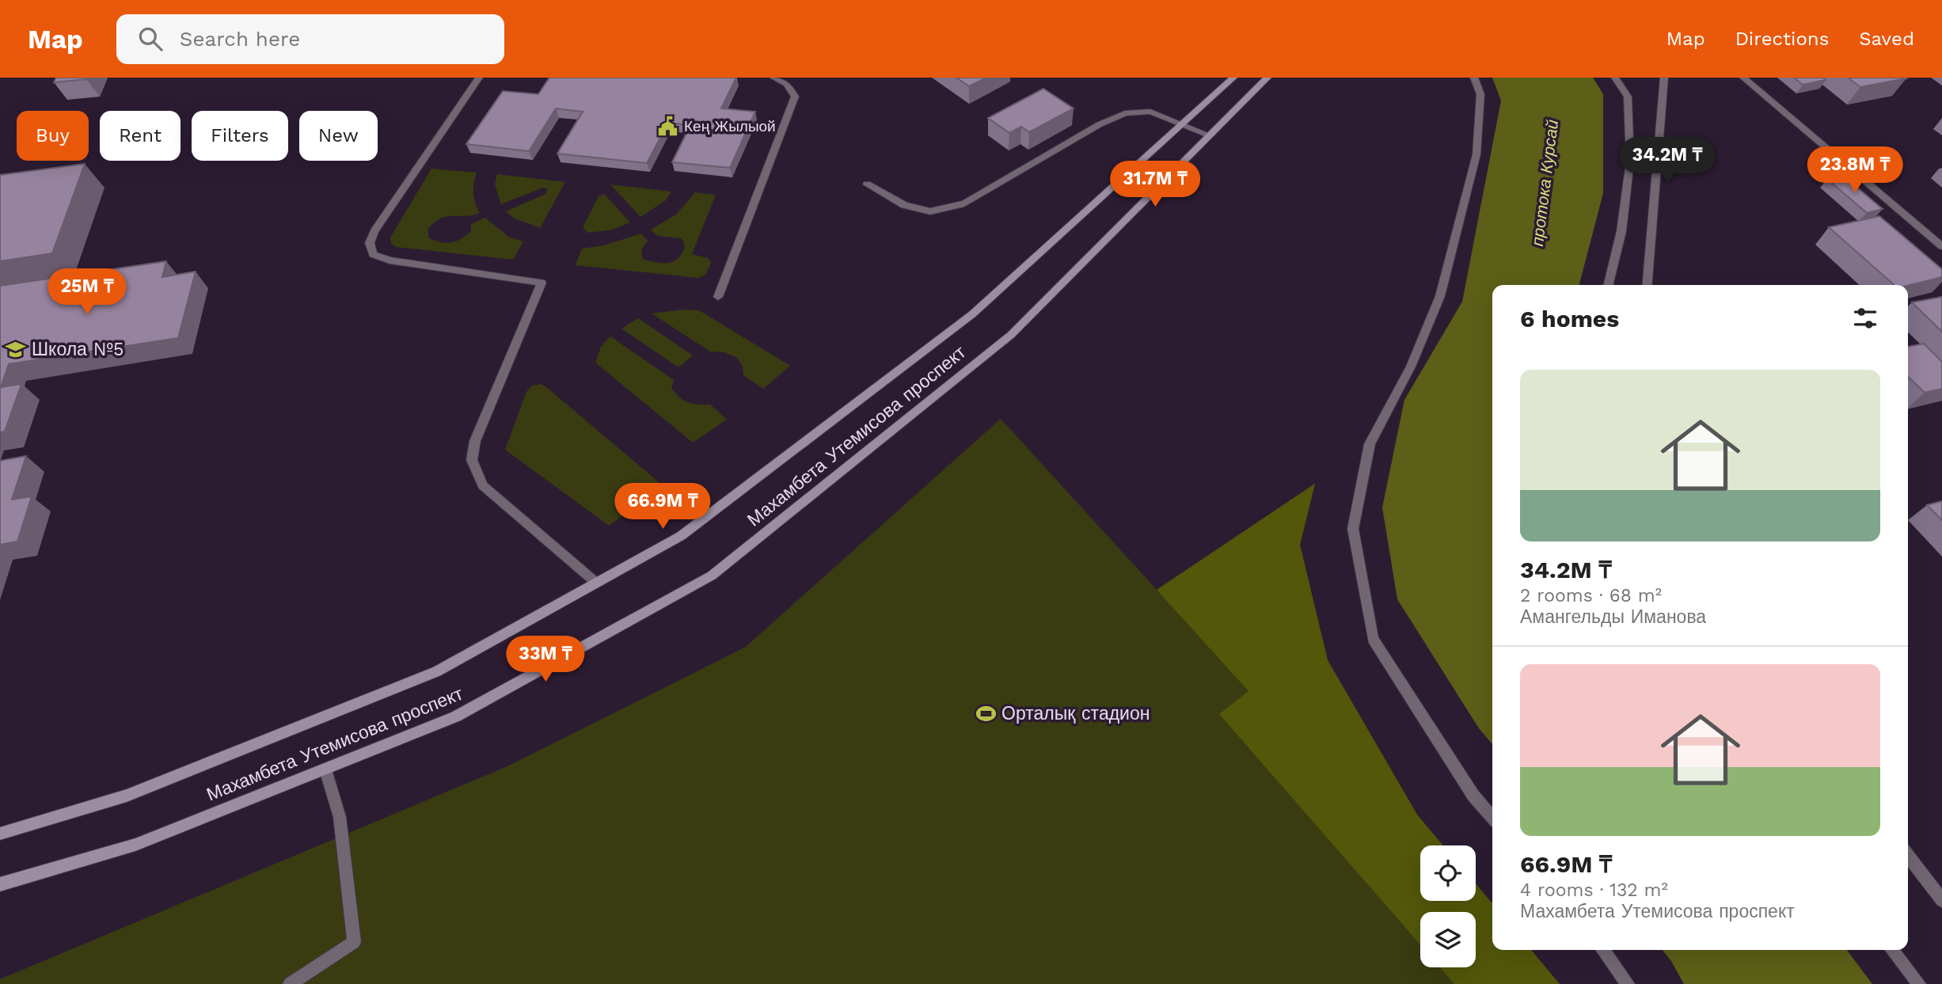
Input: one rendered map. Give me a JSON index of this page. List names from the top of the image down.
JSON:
{
  "streets": {
    "street": ["Махамбета Утемисова проспект"]
  },
  "water": ["протока Курсай"],
  "places": {
    "public building": ["Кең Жылыой"],
    "school or university": ["Школа №5"],
    "sports": ["Орталық стадион"]
  },
  "page": {
    "header": "Map",
    "search": "Search here",
    "nav": ["Map", "Directions", "Saved"],
    "chip": [
      "Buy",
      "Rent",
      "Filters",
      "New"
    ],
    "price": [
      "34.2M ₸",
      "23.8M ₸",
      "31.7M ₸",
      "25M ₸",
      "66.9M ₸",
      "33M ₸"
    ],
    "heading": "6 homes",
    "list": [
      {
        "name": "34.2M ₸",
        "note": "2 rooms · 68 m² · Амангельды Иманова"
      },
      {
        "name": "66.9M ₸",
        "note": "4 rooms · 132 m² · Махамбета Утемисова проспект"
      }
    ]
  }
}
